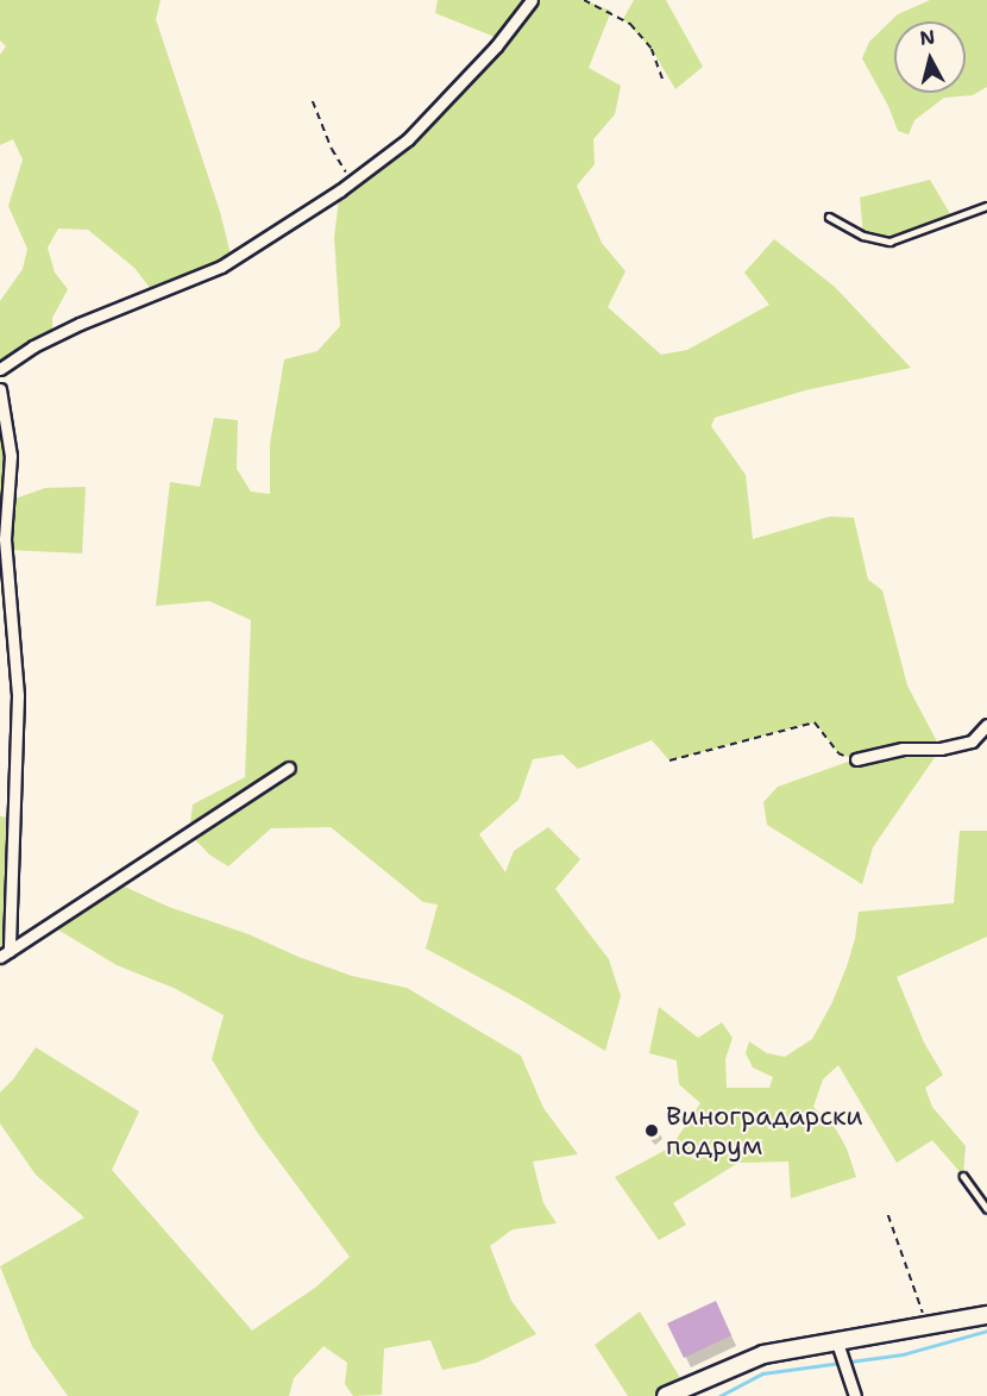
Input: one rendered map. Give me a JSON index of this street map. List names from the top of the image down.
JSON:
{
  "places": ["Виноградарски подрум"],
  "north": "top"
}
